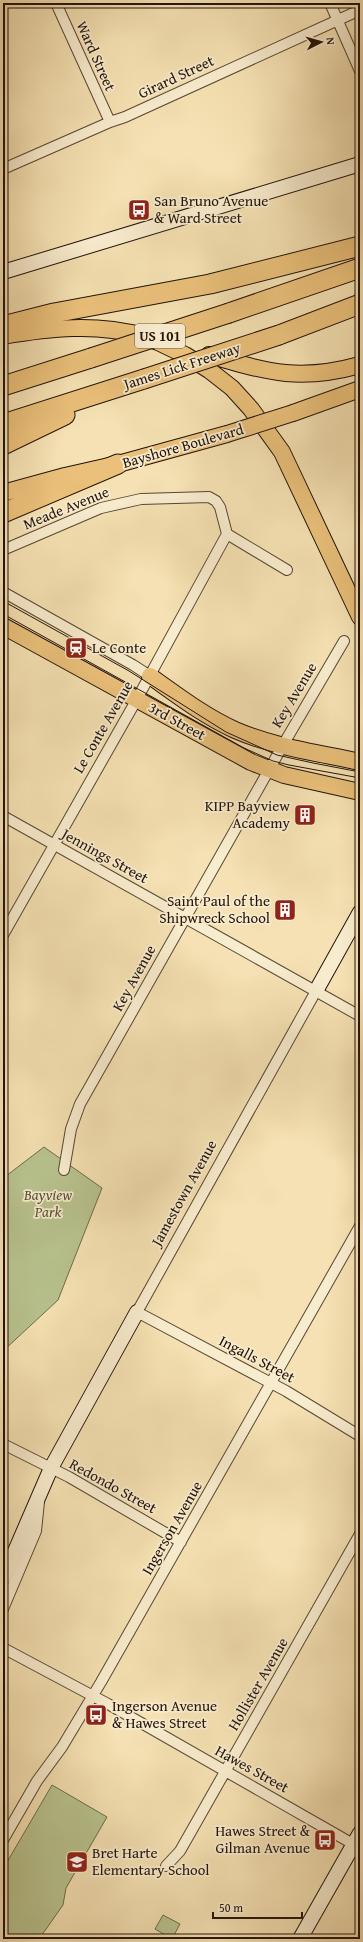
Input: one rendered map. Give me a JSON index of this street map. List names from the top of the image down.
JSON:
{
  "streets": {
    "highway": ["US 101", "James Lick Freeway"],
    "main road": ["Bayshore Boulevard", "3rd Street"],
    "street": [
      "Ward Street",
      "Girard Street",
      "Meade Avenue",
      "Key Avenue",
      "Le Conte Avenue",
      "Jennings Street",
      "Jamestown Avenue",
      "Ingalls Street",
      "Redondo Street",
      "Ingerson Avenue",
      "Hollister Avenue",
      "Hawes Street"
    ]
  },
  "crossings": [
    ["Ward Street", "Girard Street"],
    ["Meade Avenue", "Le Conte Avenue"],
    ["Key Avenue", "3rd Street"],
    ["Key Avenue", "Jennings Street"],
    ["3rd Street", "Le Conte Avenue"],
    ["Le Conte Avenue", "Jennings Street"],
    ["Jennings Street", "Jamestown Avenue"],
    ["Jamestown Avenue", "Ingalls Street"],
    ["Jamestown Avenue", "Redondo Street"],
    ["Ingalls Street", "Ingerson Avenue"],
    ["Redondo Street", "Ingerson Avenue"],
    ["Ingerson Avenue", "Hawes Street"],
    ["Hollister Avenue", "Hawes Street"]
  ],
  "parks": ["Bayview Park"],
  "places": {
    "bus stop": ["San Bruno Avenue & Ward Street", "Ingerson Avenue & Hawes Street", "Hawes Street & Gilman Avenue"],
    "station": ["Le Conte"],
    "building": ["KIPP Bayview Academy", "Saint Paul of the Shipwreck School"],
    "school or university": ["Bret Harte Elementary School"]
  },
  "scale_bar": "50 m",
  "north": "right"
}
